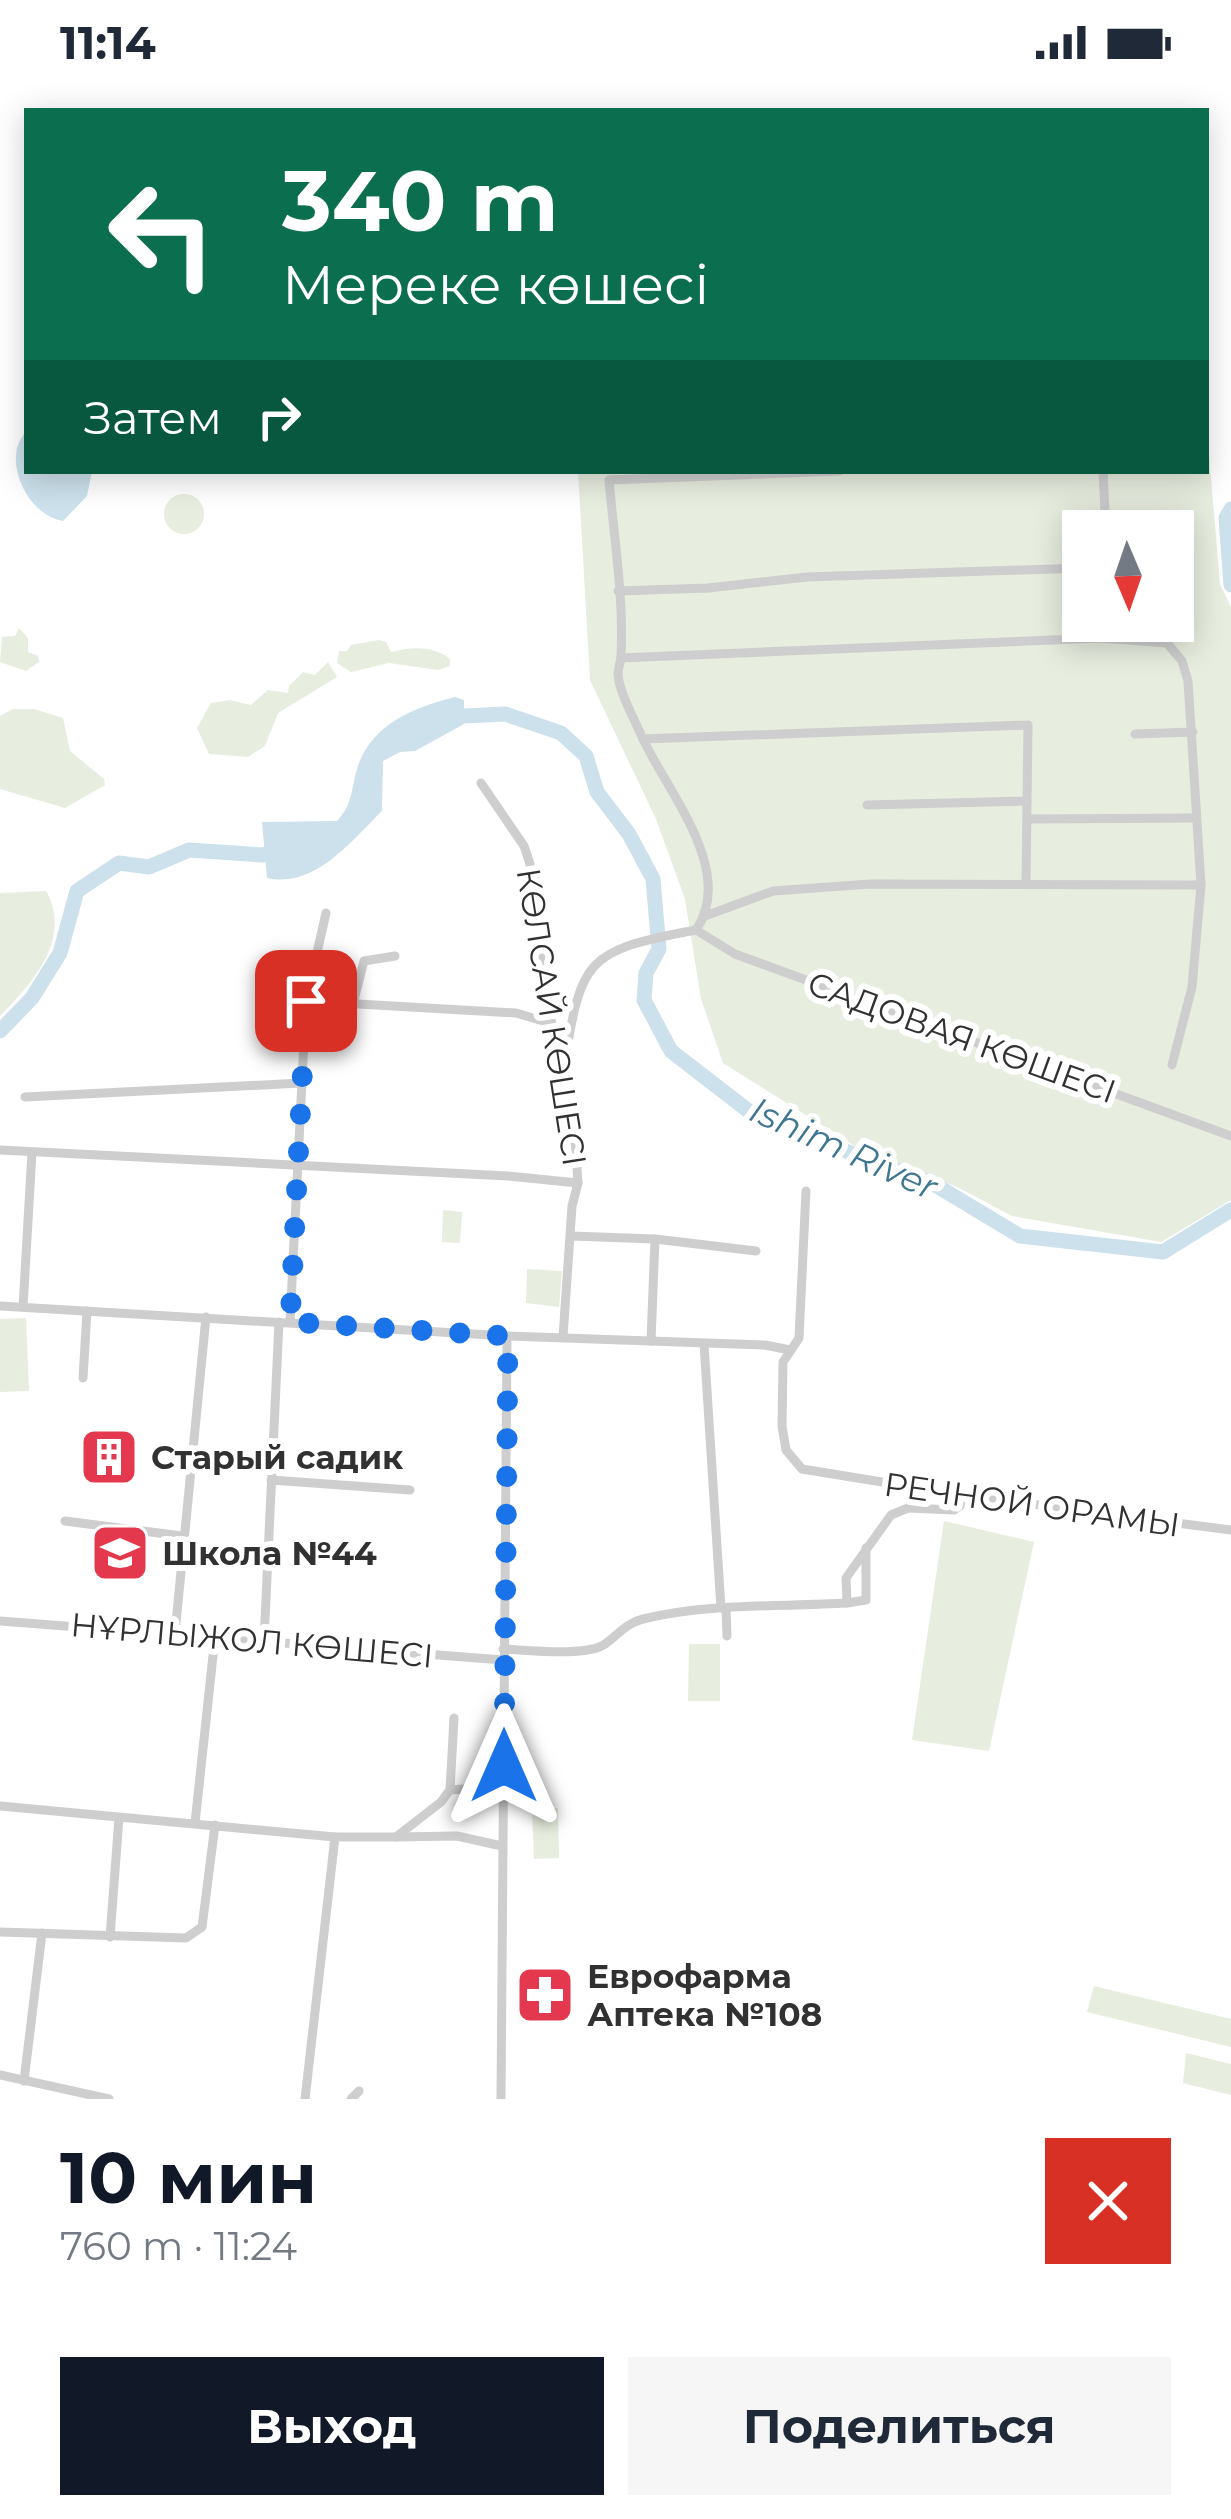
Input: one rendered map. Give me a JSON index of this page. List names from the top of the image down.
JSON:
{
  "streets": {
    "street": [
      "КӨЛСАЙ КӨШЕСІ",
      "САДОВАЯ КӨШЕСІ",
      "РЕЧНОЙ ОРАМЫ",
      "НҰРЛЫЖОЛ КӨШЕСІ"
    ]
  },
  "water": ["Ishim River"],
  "places": {
    "building": ["Старый садик"],
    "school or university": ["Школа №44"],
    "pharmacy": ["Еврофарма Аптека №108"]
  },
  "north": "bottom",
  "page": {
    "status": "11:14",
    "turn": ["340 m", "Мереке көшесі"],
    "then": "Затем",
    "heading": ["10 мин", "760 m · 11:24"],
    "buttons": ["Выход", "Поделиться"]
  }
}
